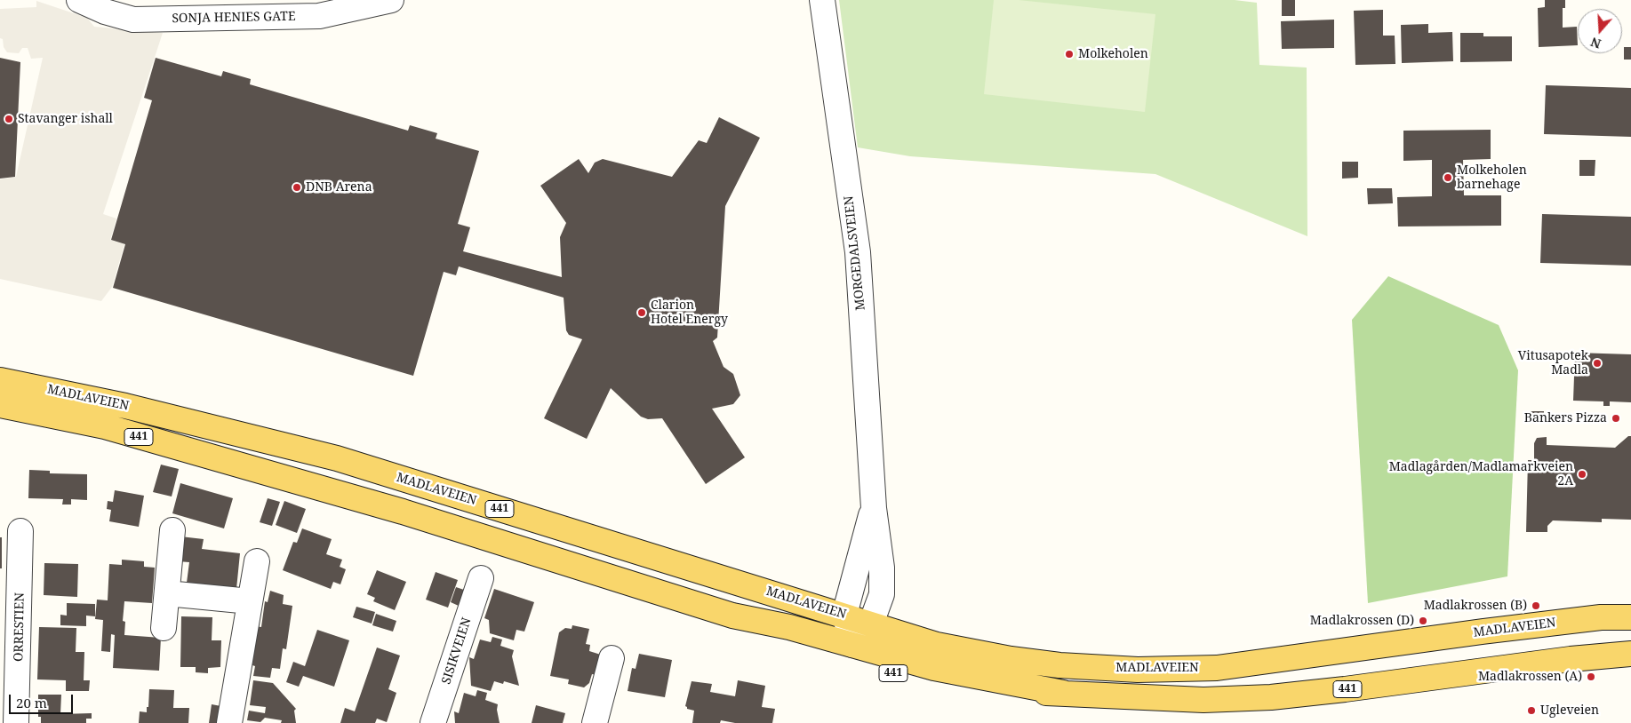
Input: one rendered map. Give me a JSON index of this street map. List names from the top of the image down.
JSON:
{
  "streets": {
    "main road": ["MADLAVEIEN", "441"],
    "street": [
      "SONJA HENIES GATE",
      "MORGEDALSVEIEN",
      "ORRESTIEN",
      "SISIKVEIEN"
    ]
  },
  "crossings": [
    ["MORGEDALSVEIEN", "MADLAVEIEN"]
  ],
  "places": [
    "Molkeholen",
    "Stavanger ishall",
    "Molkeholen barnehage",
    "DNB Arena",
    "Clarion Hotel Energy",
    "Vitusapotek Madla",
    "Bankers Pizza",
    "Madlagården/Madlamarkveien 2A",
    "Madlakrossen (B)",
    "Madlakrossen (D)",
    "Madlakrossen (A)",
    "Ugleveien"
  ],
  "scale_bar": "20 m",
  "north": "bottom"
}
